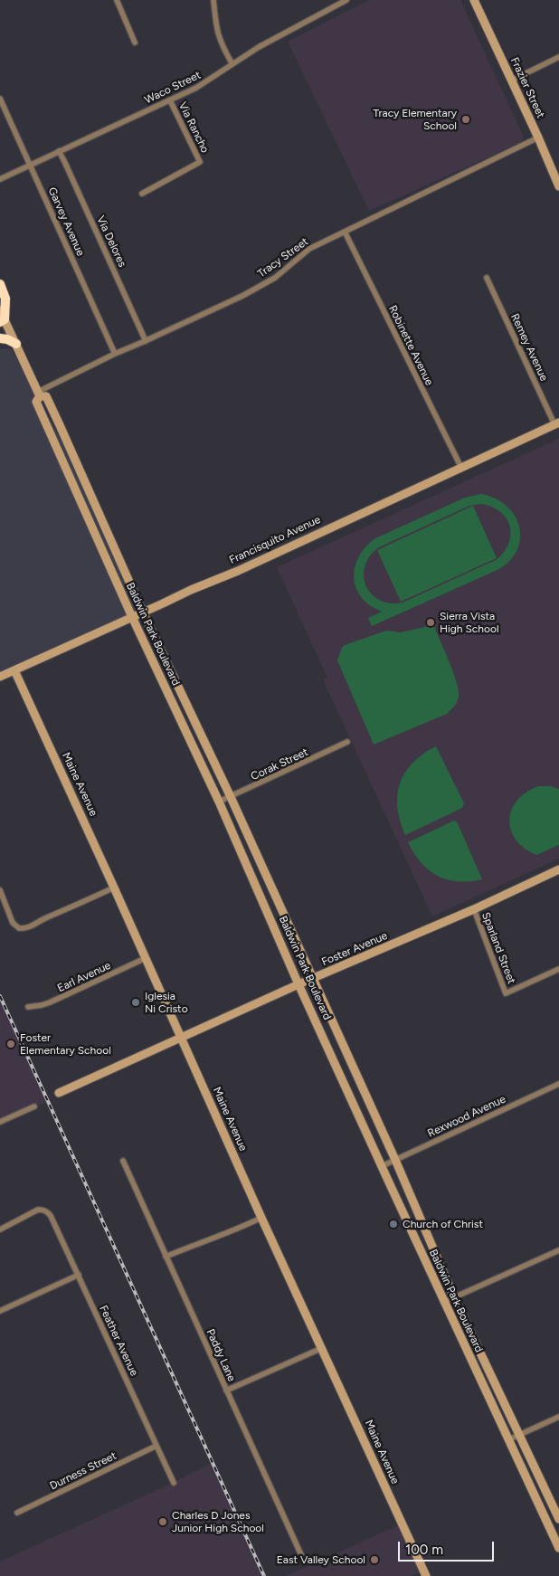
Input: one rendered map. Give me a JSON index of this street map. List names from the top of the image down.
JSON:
{
  "streets": {
    "main road": [
      "Frazier Street",
      "Francisquito Avenue",
      "Baldwin Park Boulevard",
      "Maine Avenue",
      "Foster Avenue"
    ],
    "street": [
      "Waco Street",
      "Via Rancho",
      "Garvey Avenue",
      "Via Delores",
      "Tracy Street",
      "Robinette Avenue",
      "Remey Avenue",
      "Corak Street",
      "Sparland Street",
      "Earl Avenue",
      "Rexwood Avenue",
      "Feather Avenue",
      "Paddy Lane",
      "Durness Street"
    ]
  },
  "crossings": [
    ["Waco Street", "Via Rancho"],
    ["Waco Street", "Garvey Avenue"],
    ["Waco Street", "Via Delores"],
    ["Frazier Street", "Tracy Street"],
    ["Garvey Avenue", "Tracy Street"],
    ["Via Delores", "Tracy Street"],
    ["Tracy Street", "Robinette Avenue"],
    ["Tracy Street", "Baldwin Park Boulevard"],
    ["Robinette Avenue", "Francisquito Avenue"],
    ["Remey Avenue", "Francisquito Avenue"],
    ["Francisquito Avenue", "Baldwin Park Boulevard"],
    ["Francisquito Avenue", "Maine Avenue"],
    ["Baldwin Park Boulevard", "Corak Street"],
    ["Baldwin Park Boulevard", "Foster Avenue"],
    ["Baldwin Park Boulevard", "Rexwood Avenue"],
    ["Maine Avenue", "Foster Avenue"],
    ["Maine Avenue", "Earl Avenue"],
    ["Sparland Street", "Foster Avenue"],
    ["Feather Avenue", "Durness Street"]
  ],
  "places": [
    "Tracy Elementary School",
    "Sierra Vista High School",
    "Iglesia Ni Cristo",
    "Foster Elementary School",
    "Church of Christ",
    "Charles D Jones Junior High School",
    "East Valley School"
  ],
  "scale_bar": "100 m"
}
